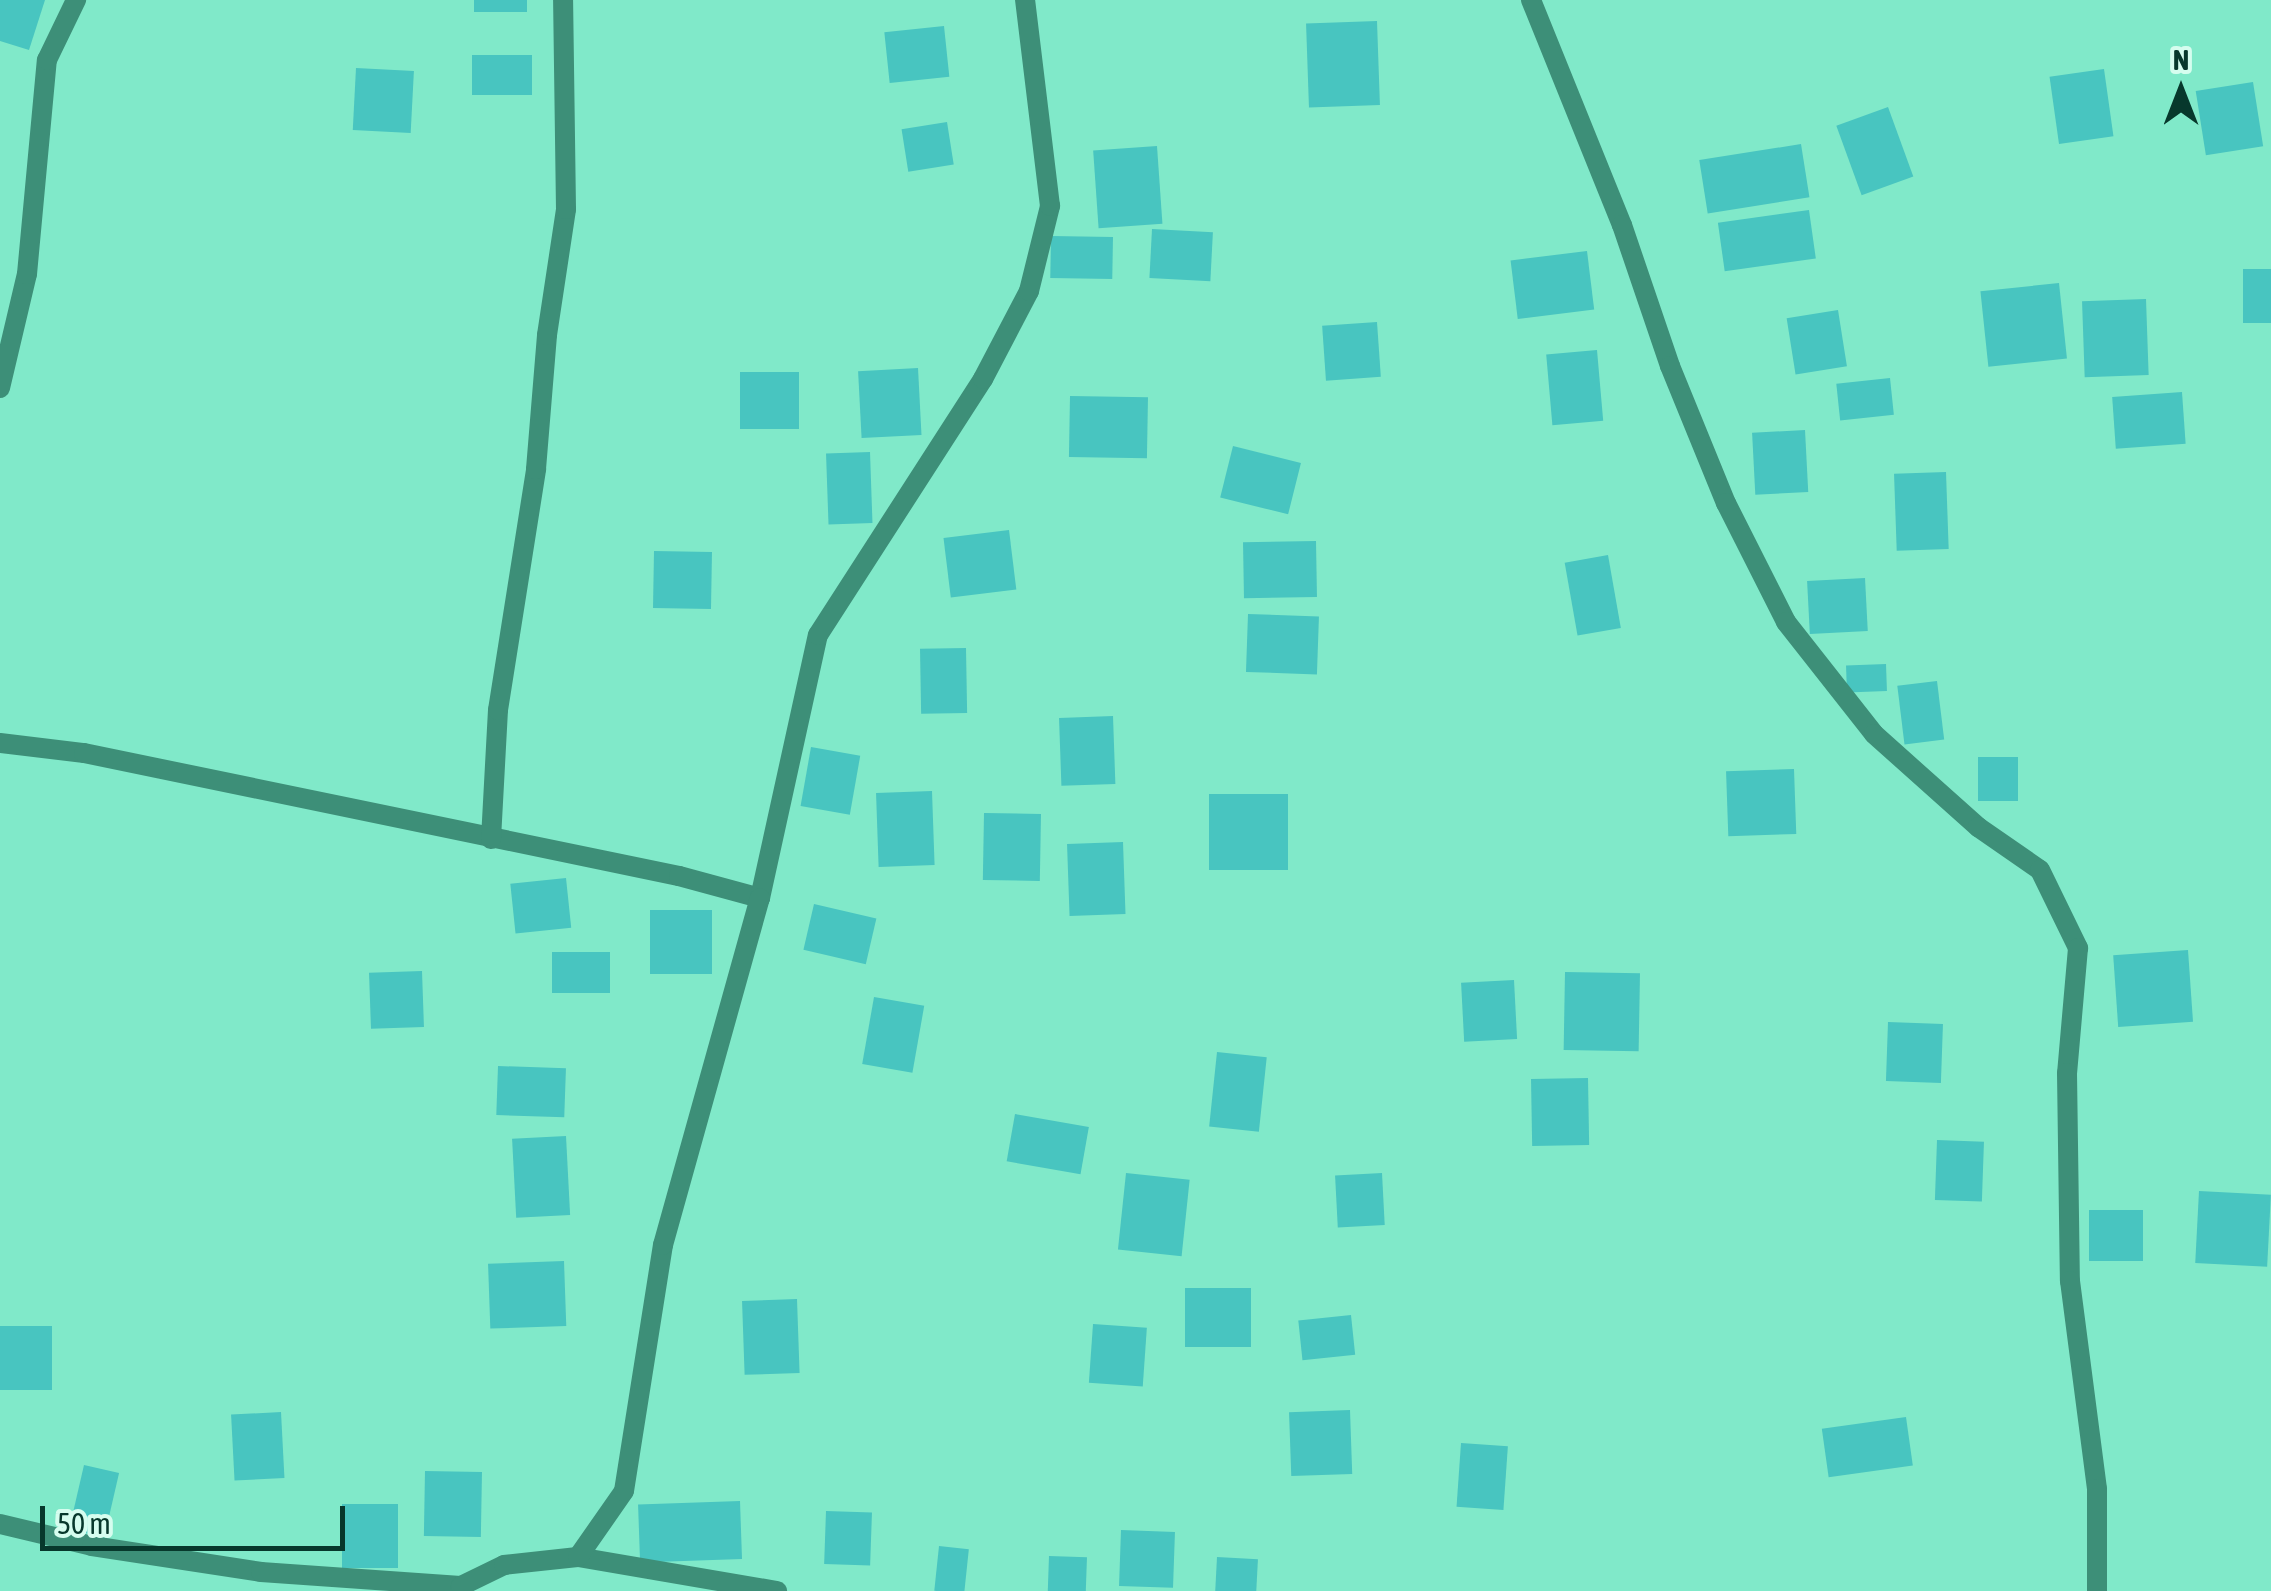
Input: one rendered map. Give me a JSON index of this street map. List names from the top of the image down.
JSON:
{
  "scale_bar": "50 m",
  "north": "top"
}
